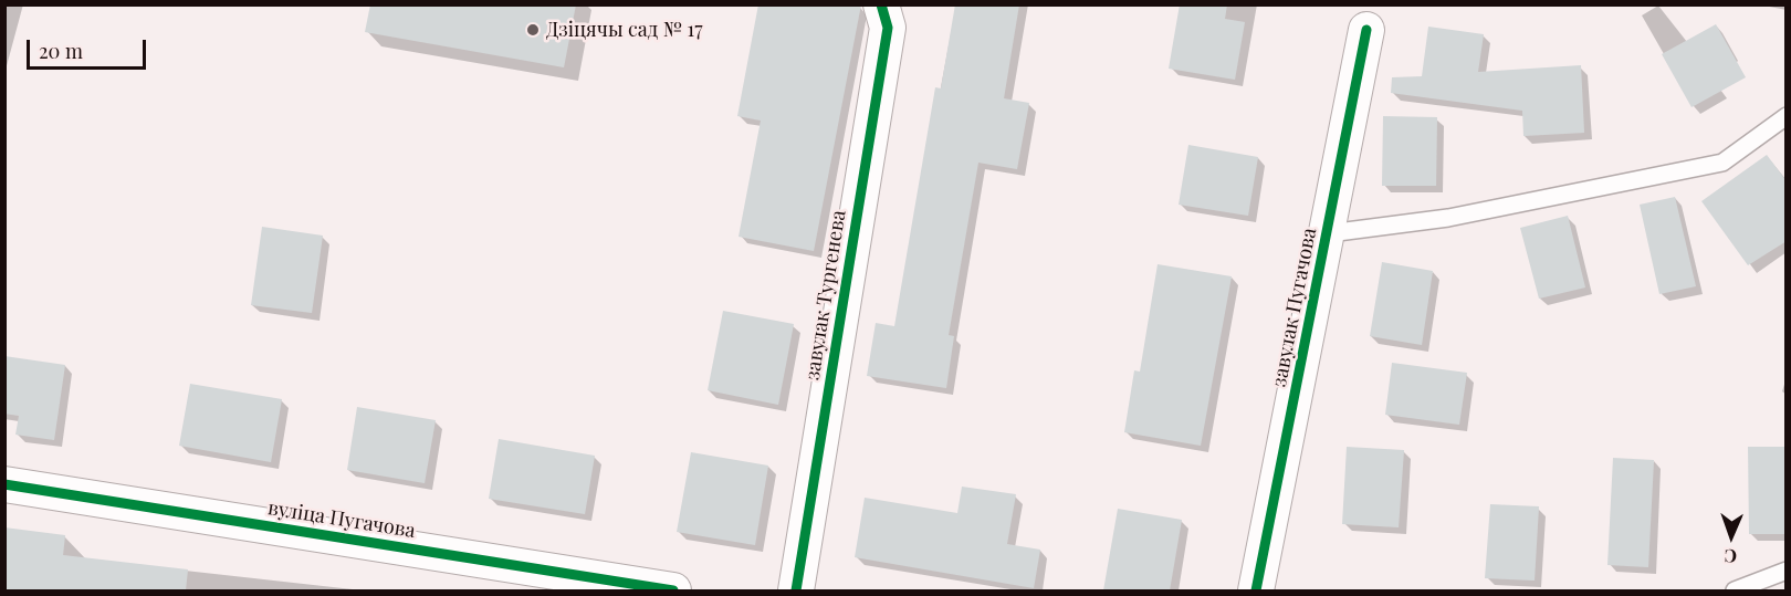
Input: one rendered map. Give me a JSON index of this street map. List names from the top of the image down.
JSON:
{
  "streets": {
    "street": ["завулак Тургенева", "завулак Пугачова", "вуліца Пугачова"]
  },
  "places": ["Дзіцячы сад № 17"],
  "scale_bar": "20 m",
  "north": "bottom"
}
